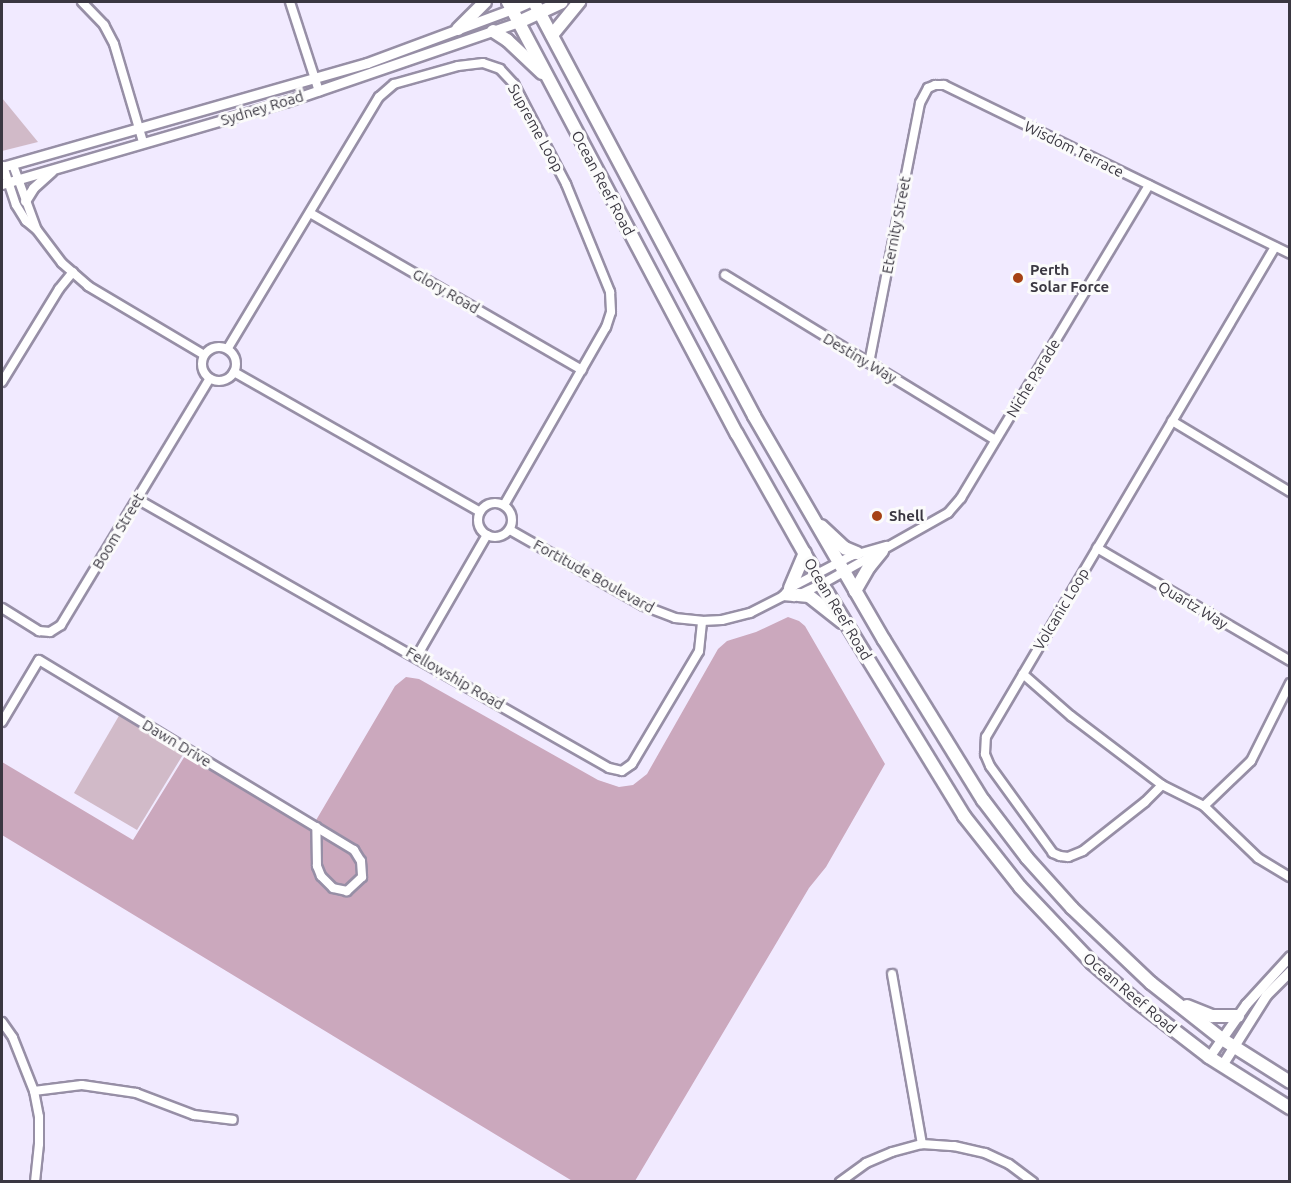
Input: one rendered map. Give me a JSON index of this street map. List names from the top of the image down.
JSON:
{
  "streets": {
    "main road": ["Ocean Reef Road"],
    "street": [
      "Sydney Road",
      "Supreme Loop",
      "Wisdom Terrace",
      "Eternity Street",
      "Glory Road",
      "Destiny Way",
      "Niche Parade",
      "Boom Street",
      "Fortitude Boulevard",
      "Quartz Way",
      "Volcanic Loop",
      "Fellowship Road",
      "Dawn Drive"
    ]
  },
  "crossings": [
    ["Sydney Road", "Ocean Reef Road"],
    ["Supreme Loop", "Glory Road"],
    ["Supreme Loop", "Boom Street"],
    ["Supreme Loop", "Fortitude Boulevard"],
    ["Wisdom Terrace", "Eternity Street"],
    ["Wisdom Terrace", "Niche Parade"],
    ["Wisdom Terrace", "Volcanic Loop"],
    ["Ocean Reef Road", "Niche Parade"],
    ["Ocean Reef Road", "Fortitude Boulevard"],
    ["Eternity Street", "Destiny Way"],
    ["Destiny Way", "Niche Parade"],
    ["Niche Parade", "Fortitude Boulevard"],
    ["Boom Street", "Fellowship Road"],
    ["Fortitude Boulevard", "Fellowship Road"],
    ["Quartz Way", "Volcanic Loop"]
  ],
  "places": ["Perth Solar Force", "Shell"]
}
